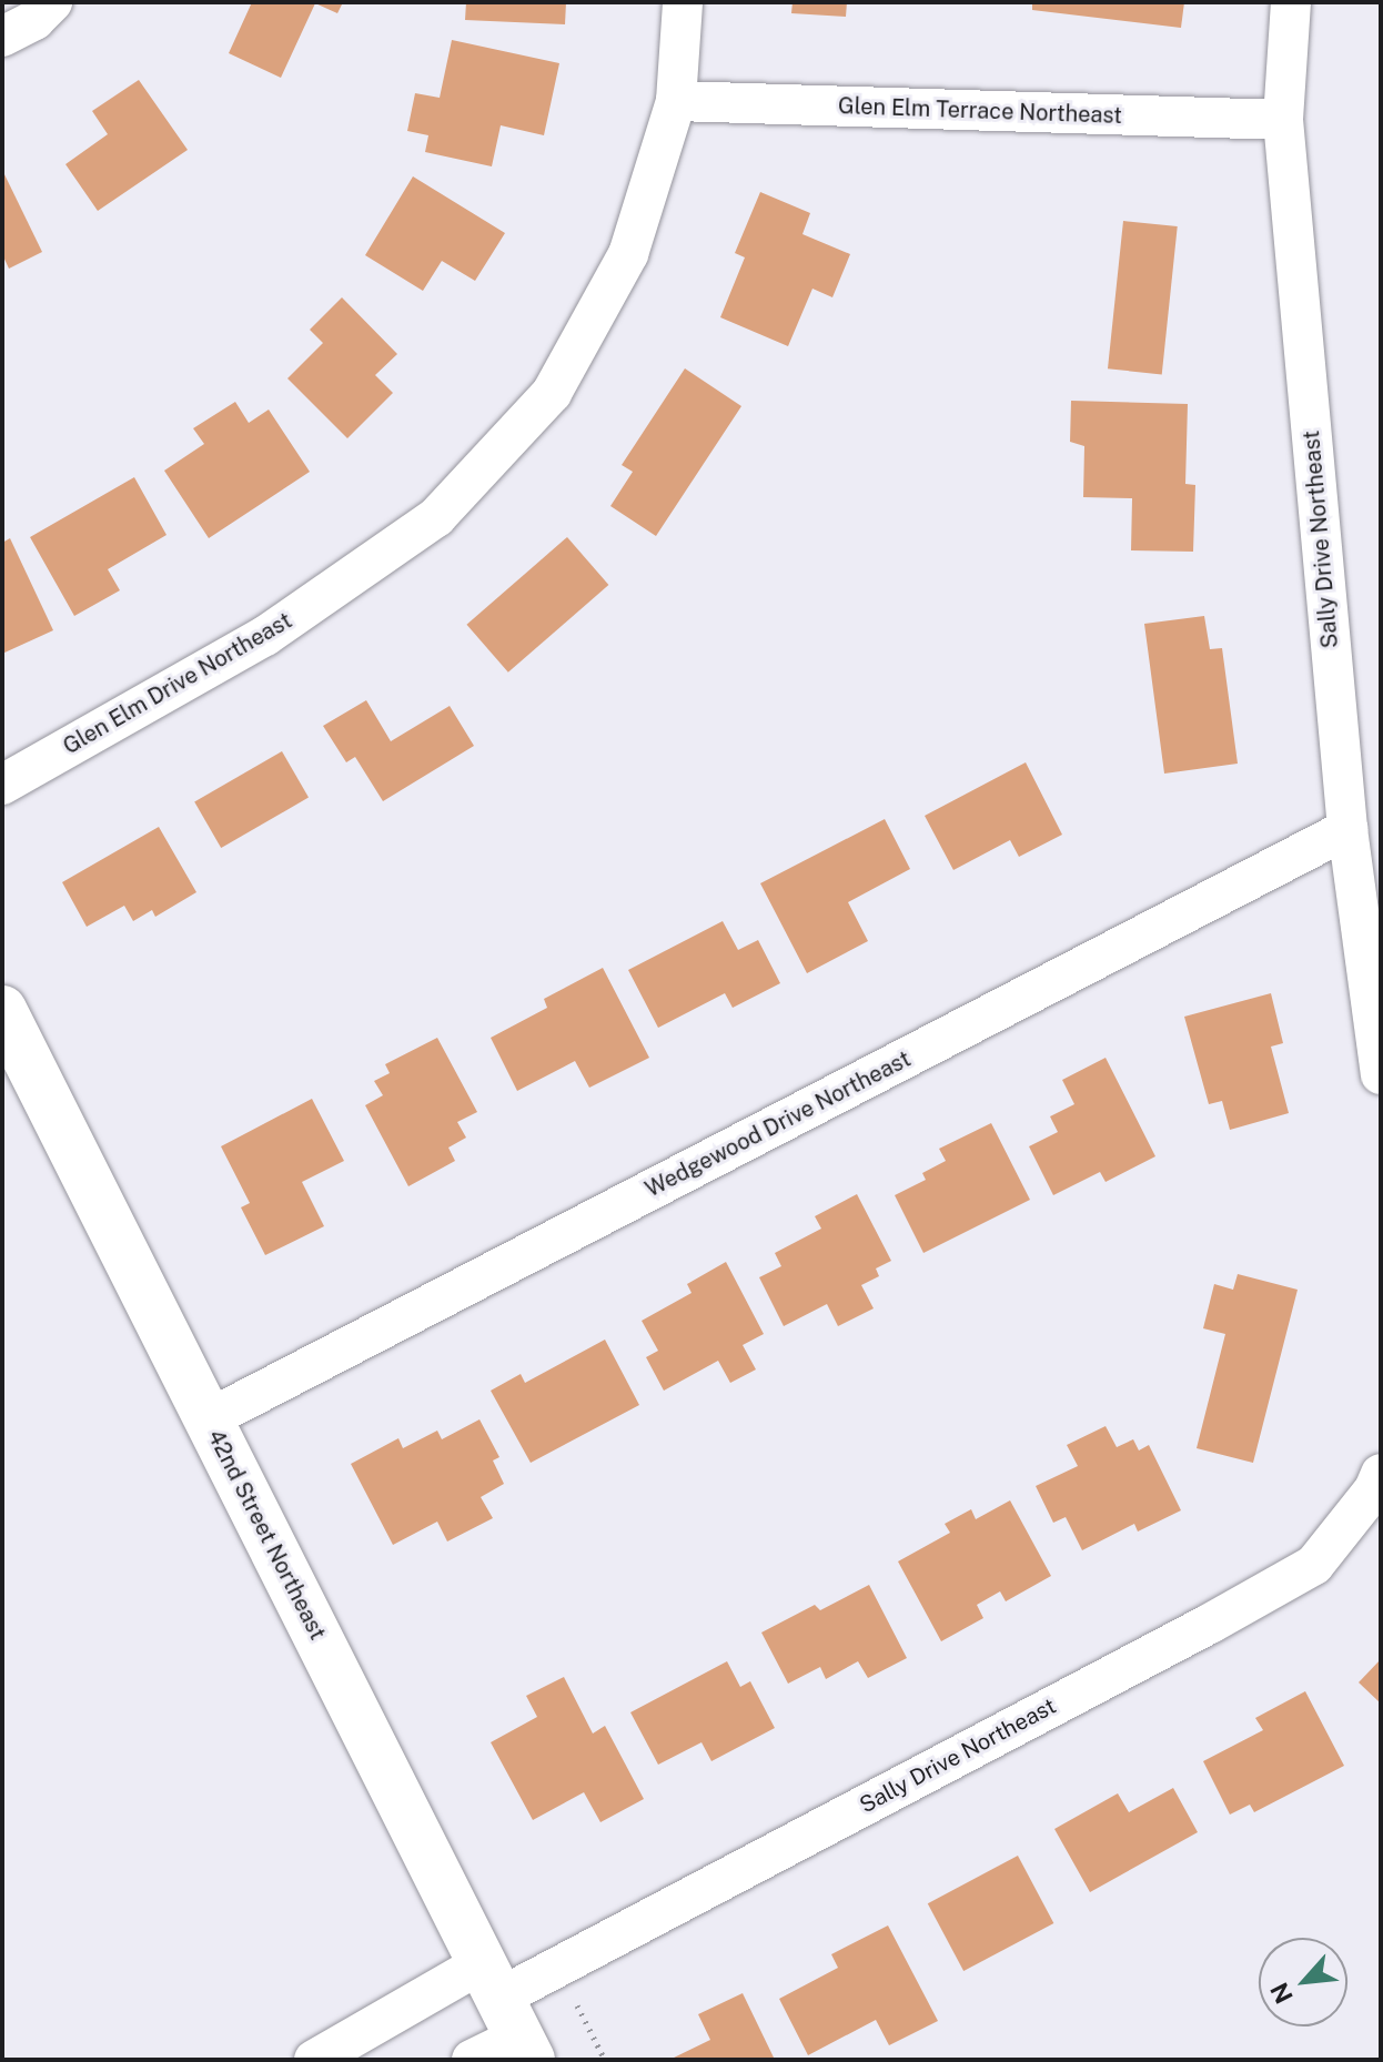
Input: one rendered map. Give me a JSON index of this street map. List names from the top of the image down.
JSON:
{
  "streets": {
    "main road": ["42nd Street Northeast"],
    "street": [
      "Glen Elm Terrace Northeast",
      "Sally Drive Northeast",
      "Glen Elm Drive Northeast",
      "Wedgewood Drive Northeast"
    ]
  },
  "crossings": [
    ["Glen Elm Terrace Northeast", "Sally Drive Northeast"],
    ["Glen Elm Terrace Northeast", "Glen Elm Drive Northeast"],
    ["Sally Drive Northeast", "Wedgewood Drive Northeast"],
    ["Sally Drive Northeast", "42nd Street Northeast"],
    ["Wedgewood Drive Northeast", "42nd Street Northeast"]
  ],
  "north": "bottom left"
}
